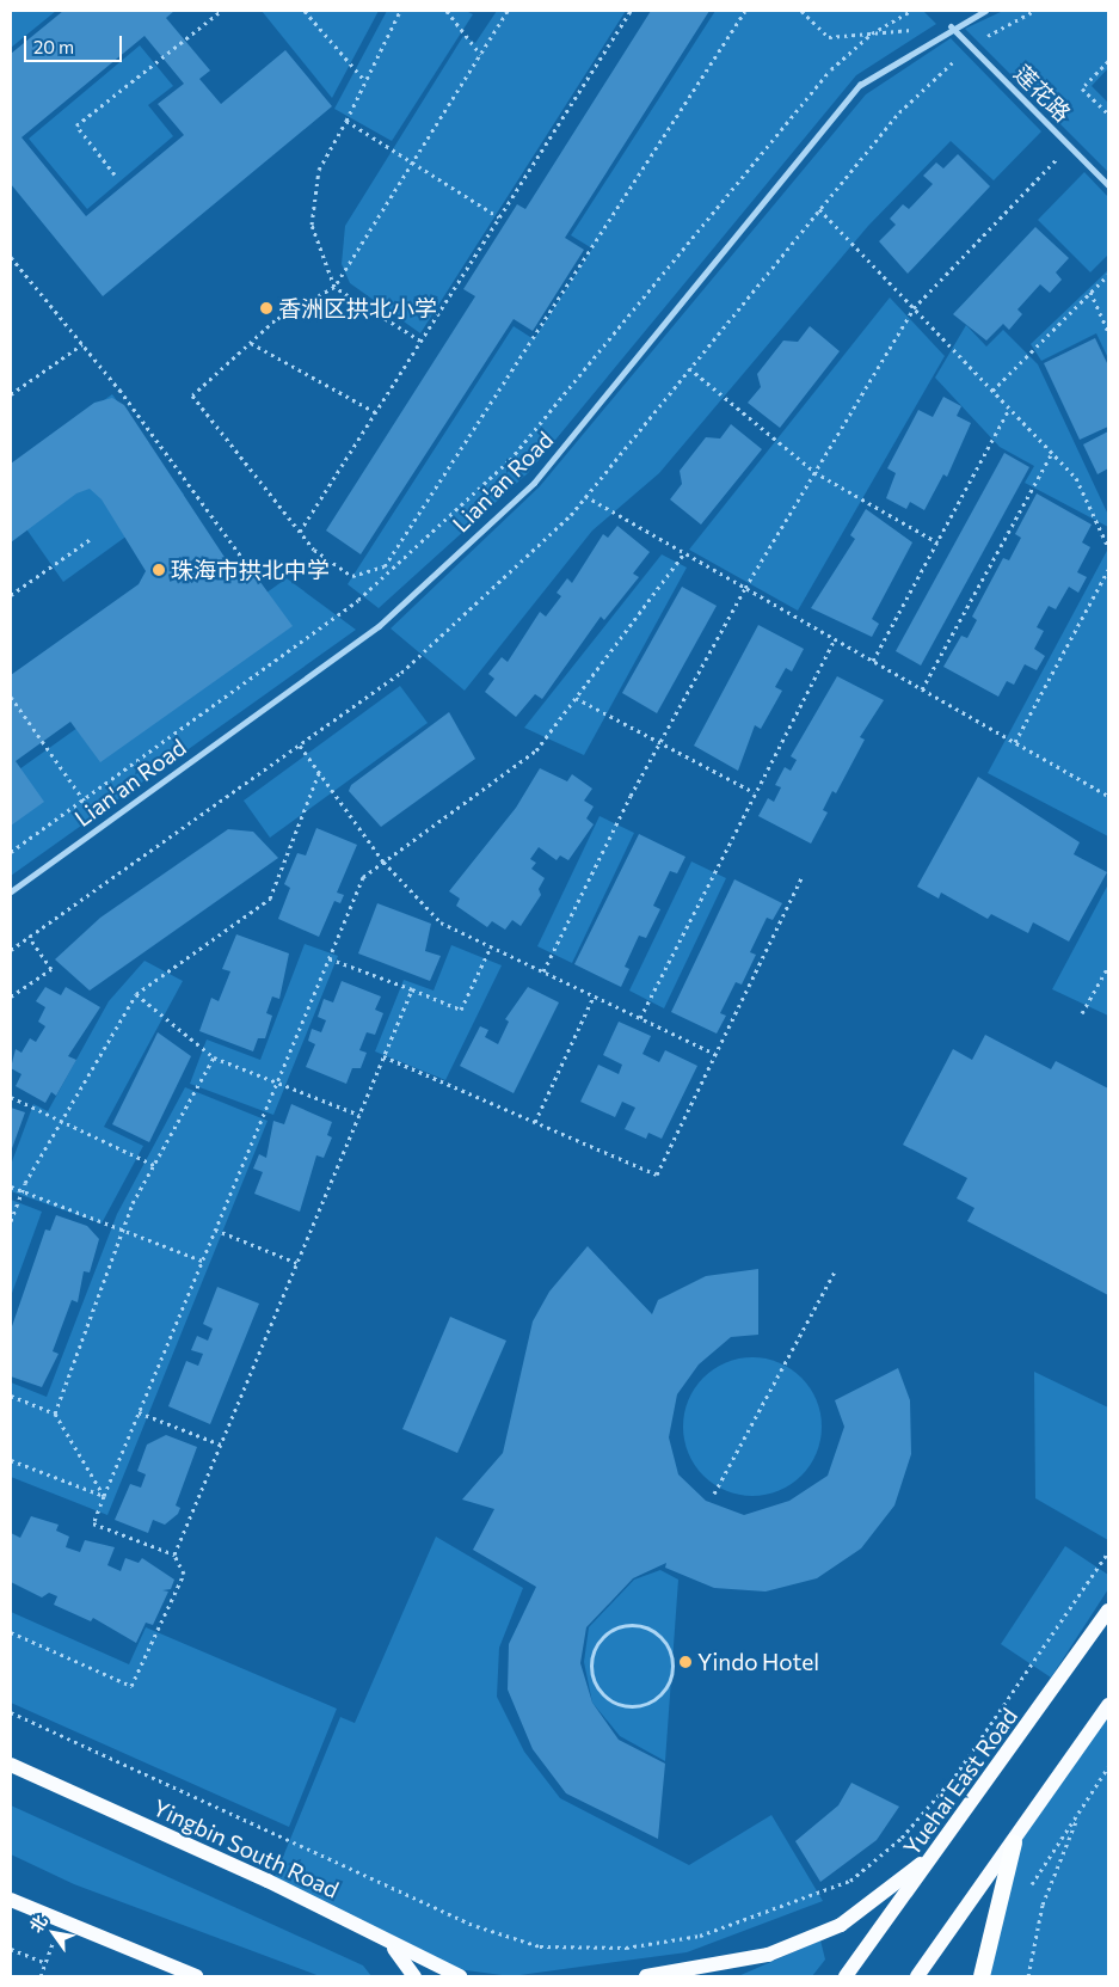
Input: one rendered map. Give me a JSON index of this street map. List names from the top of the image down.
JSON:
{
  "streets": {
    "main road": ["Yuehai East Road", "Yingbin South Road"],
    "street": ["莲花路", "Lian'an Road"]
  },
  "crossings": [
    ["莲花路", "Lian'an Road"]
  ],
  "places": ["香洲区拱北小学", "珠海市拱北中学", "Yindo Hotel"],
  "scale_bar": "20 m",
  "north": "top left"
}
